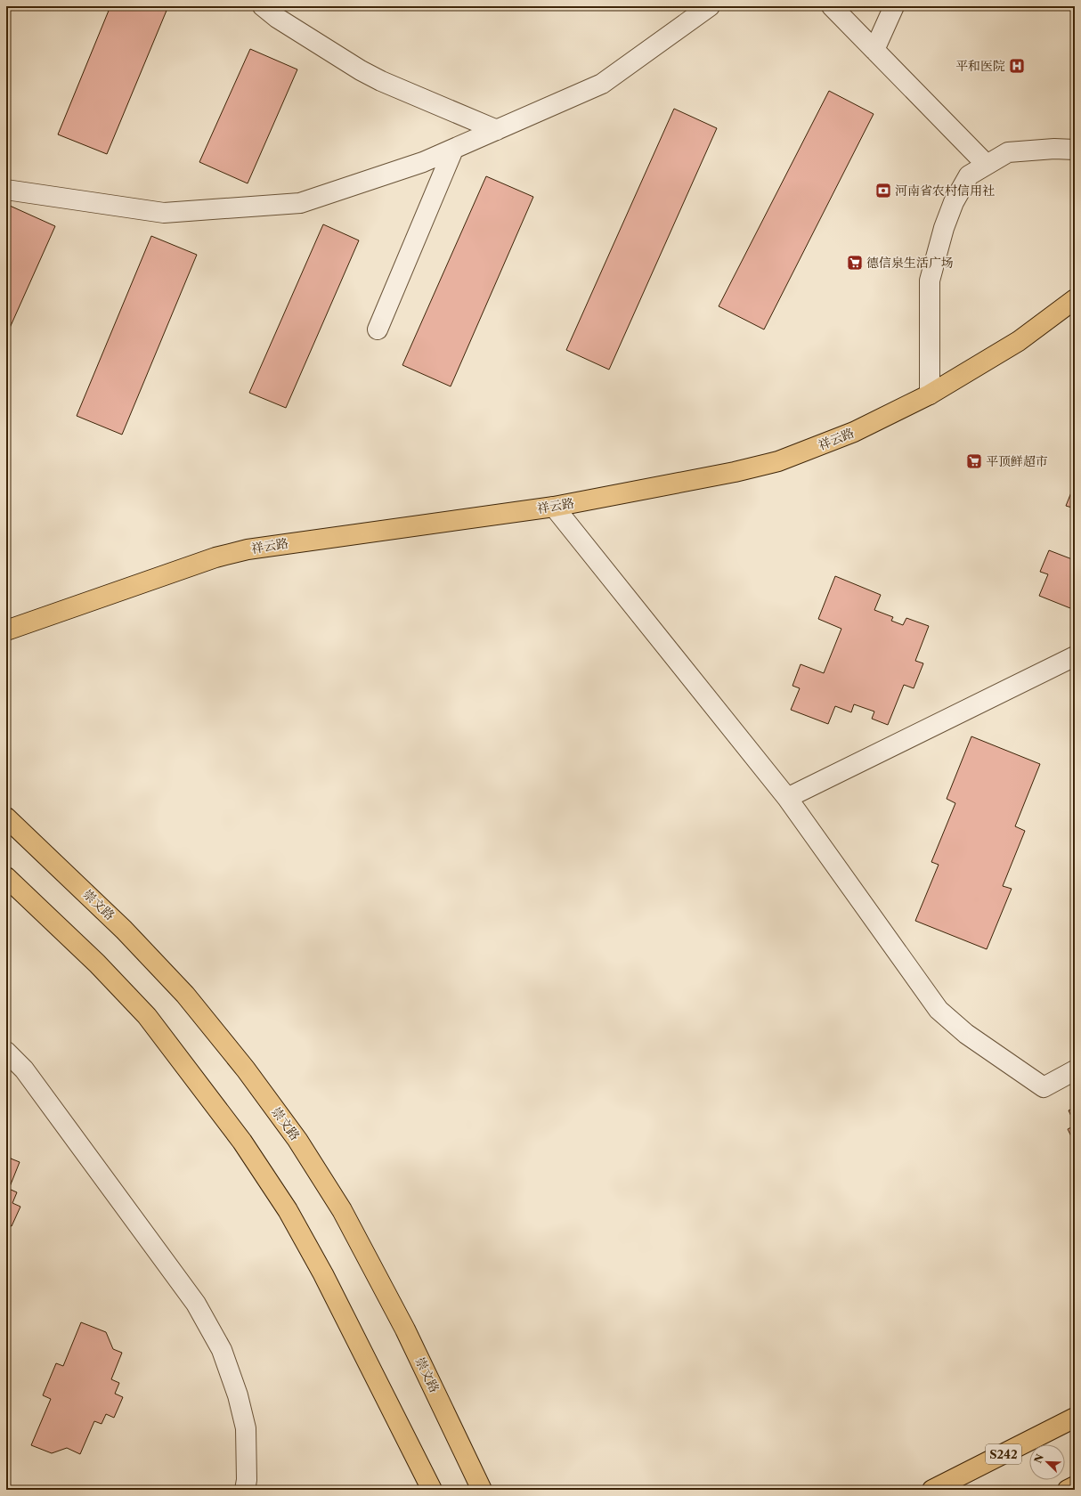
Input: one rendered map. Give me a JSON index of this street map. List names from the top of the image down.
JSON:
{
  "streets": {
    "main road": ["祥云路", "崇文路", "S242"]
  },
  "places": {
    "hospital": ["平和医院"],
    "bank": ["河南省农村信用社"],
    "supermarket": ["德信泉生活广场", "平顶鲜超市"]
  },
  "north": "top left"
}
